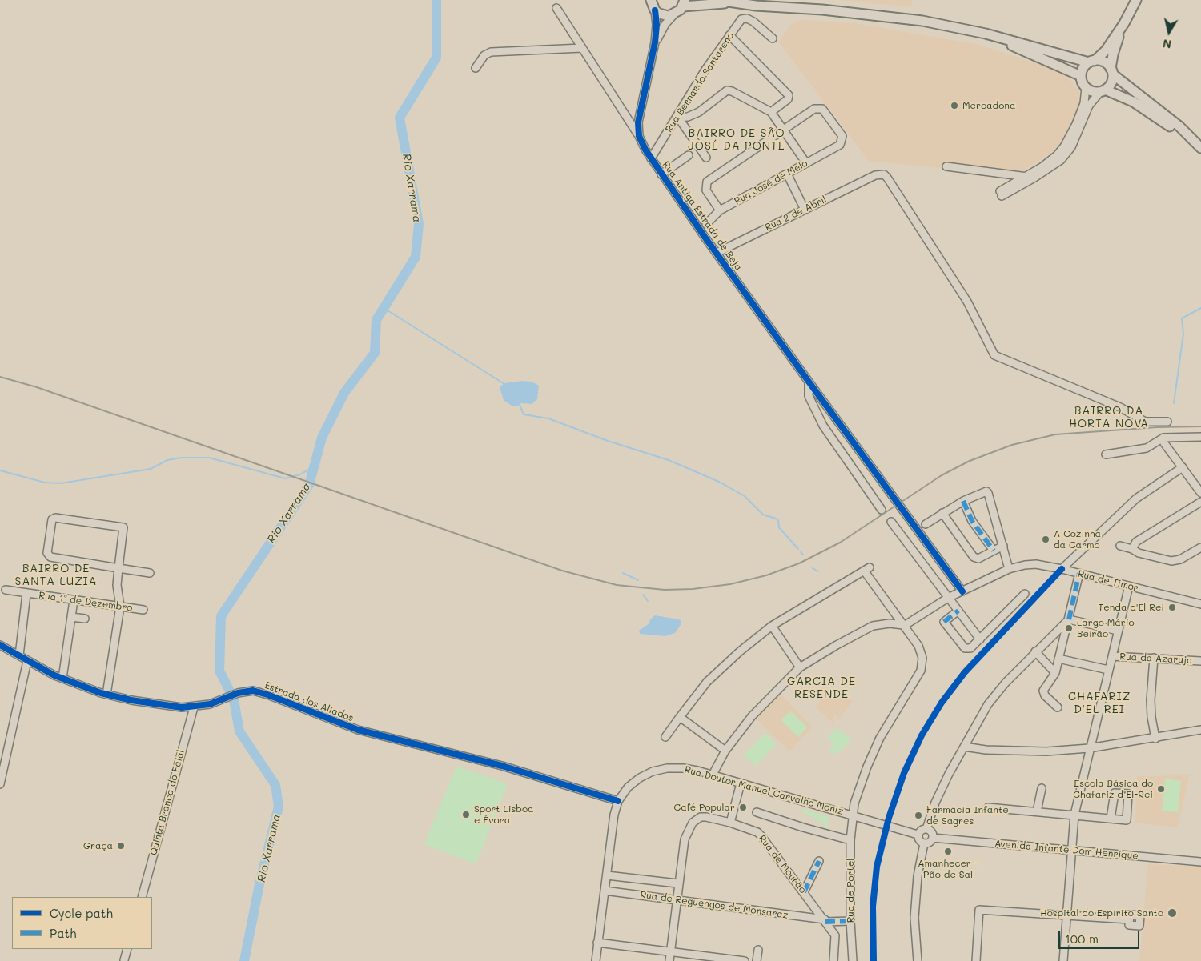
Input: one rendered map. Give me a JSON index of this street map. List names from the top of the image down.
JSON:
{
  "streets": {
    "street": [
      "Rua Bernardo Santareno",
      "Rua José de Melo",
      "Rua 2 de Abril",
      "Rua Antiga Estrada de Beja",
      "Rua de Timor",
      "Rua 1º de Dezembro",
      "Rua da Azaruja",
      "Estrada dos Aliados",
      "Rua Doutor Manuel Carvalho Moniz",
      "Quinta Branca do Faial",
      "Avenida Infante Dom Henrique",
      "Rua de Mourão",
      "Rua de Portel",
      "Rua de Reguengos de Monsaraz"
    ]
  },
  "crossings": [
    ["Rua Bernardo Santareno", "Rua Antiga Estrada de Beja"],
    ["Rua 2 de Abril", "Rua Antiga Estrada de Beja"],
    ["Rua de Timor", "Rua de Portel"],
    ["Estrada dos Aliados", "Rua Doutor Manuel Carvalho Moniz"],
    ["Estrada dos Aliados", "Quinta Branca do Faial"],
    ["Rua Doutor Manuel Carvalho Moniz", "Avenida Infante Dom Henrique"],
    ["Rua Doutor Manuel Carvalho Moniz", "Rua de Portel"],
    ["Rua de Mourão", "Rua de Reguengos de Monsaraz"],
    ["Rua de Portel", "Rua de Reguengos de Monsaraz"]
  ],
  "districts": [
    "BAIRRO DE SÃO JOSÉ DA PONTE",
    "BAIRRO DA HORTA NOVA",
    "BAIRRO DE SANTA LUZIA",
    "GARCIA DE RESENDE",
    "CHAFARIZ D'EL REI"
  ],
  "water": ["Rio Xarrama"],
  "places": [
    "Mercadona",
    "A Cozinha da Carmo",
    "Tenda d'El Rei",
    "Largo Mário Beirão",
    "Escola Básica do Chafariz d’El-Rei",
    "Café Popular",
    "Sport Lisboa e Évora",
    "Farmácia Infante de Sagres",
    "Graça",
    "Amanhecer - Pão de Sal",
    "Hospital do Espírito Santo"
  ],
  "legend": ["Cycle path", "Path"],
  "scale_bar": "100 m",
  "north": "bottom"
}
